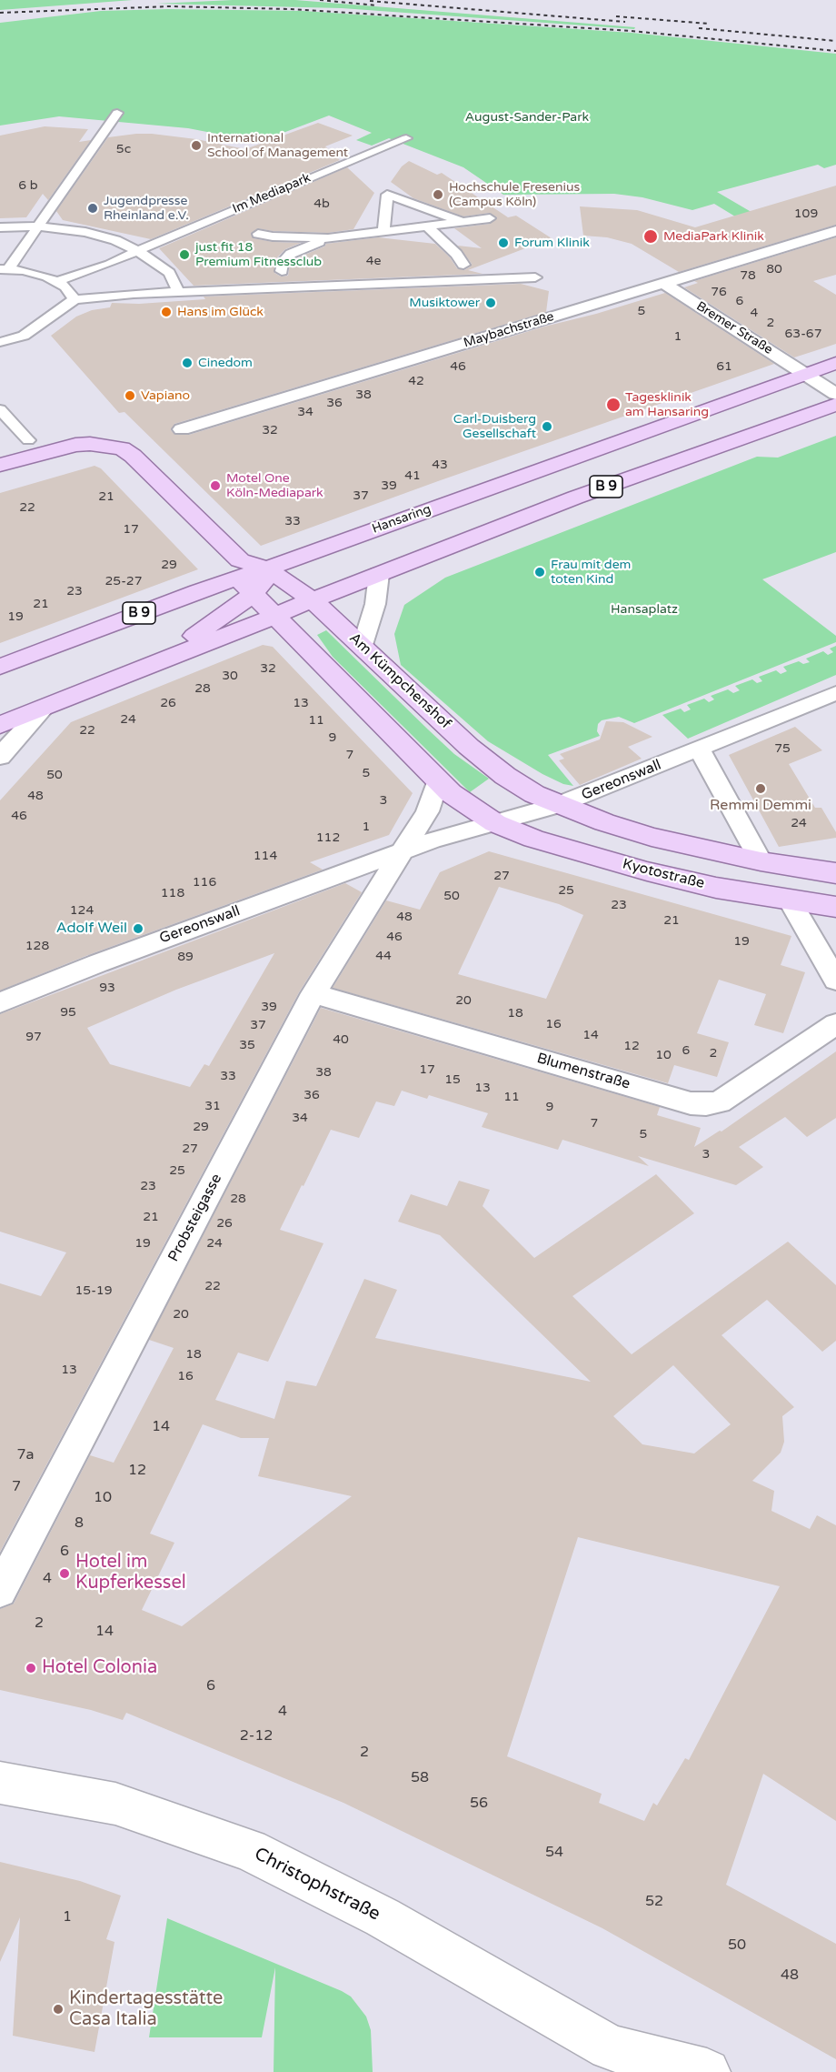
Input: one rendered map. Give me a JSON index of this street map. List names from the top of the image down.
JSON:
{
  "streets": {
    "main road": [
      "B 9",
      "Hansaring",
      "Am Kümpchenshof",
      "Kyotostraße"
    ],
    "street": [
      "Im Mediapark",
      "Bremer Straße",
      "Maybachstraße",
      "Gereonswall",
      "Blumenstraße",
      "Probsteigasse",
      "Christophstraße"
    ]
  },
  "crossings": [
    ["Bremer Straße", "Maybachstraße"],
    ["Bremer Straße", "Hansaring"],
    ["B 9", "Hansaring"],
    ["B 9", "Am Kümpchenshof"],
    ["Hansaring", "Am Kümpchenshof"],
    ["Am Kümpchenshof", "Gereonswall"],
    ["Gereonswall", "Kyotostraße"],
    ["Gereonswall", "Probsteigasse"],
    ["Blumenstraße", "Probsteigasse"]
  ],
  "parks": ["August-Sander-Park", "Hansaplatz"],
  "places": [
    "International School of Management",
    "Hochschule Fresenius (Campus Köln)",
    "Jugendpresse Rheinland e.V.",
    "MediaPark Klinik",
    "Forum Klinik",
    "just fit 18 Premium Fitnessclub",
    "Musiktower",
    "Hans im Glück",
    "Cinedom",
    "Vapiano",
    "Tagesklinik am Hansaring",
    "Carl-Duisberg Gesellschaft",
    "Motel One Köln-Mediapark",
    "Frau mit dem toten Kind",
    "Remmi Demmi",
    "Adolf Weil",
    "Hotel im Kupferkessel",
    "Hotel Colonia",
    "Kindertagesstätte Casa Italia"
  ],
  "house_numbers": [
    "5c",
    "6 b",
    "4b",
    "109",
    "4e",
    "80",
    "78",
    "76",
    "6",
    "5",
    "4",
    "2",
    "63-67",
    "1",
    "46",
    "61",
    "42",
    "38",
    "36",
    "34",
    "32",
    "43",
    "41",
    "39",
    "37",
    "21",
    "22",
    "33",
    "17",
    "29",
    "25-27",
    "23",
    "21",
    "19",
    "32",
    "30",
    "28",
    "26",
    "13",
    "24",
    "11",
    "22",
    "9",
    "75",
    "7",
    "5",
    "50",
    "48",
    "3",
    "46",
    "24",
    "1",
    "112",
    "114",
    "27",
    "116",
    "25",
    "118",
    "50",
    "23",
    "124",
    "48",
    "21",
    "46",
    "19",
    "128",
    "44",
    "89",
    "93",
    "20",
    "39",
    "95",
    "18",
    "16",
    "37",
    "14",
    "97",
    "40",
    "35",
    "12",
    "6",
    "2",
    "10",
    "17",
    "38",
    "33",
    "15",
    "13",
    "36",
    "11",
    "31",
    "9",
    "34",
    "7",
    "29",
    "5",
    "27",
    "3",
    "25",
    "23",
    "28",
    "21",
    "26",
    "19",
    "24",
    "22",
    "15-19",
    "20",
    "18",
    "13",
    "16",
    "14",
    "7a",
    "12",
    "7",
    "10",
    "8",
    "6",
    "4",
    "2",
    "14",
    "6",
    "4",
    "2-12",
    "2",
    "58",
    "56",
    "54",
    "52",
    "1",
    "50",
    "48"
  ]
}
